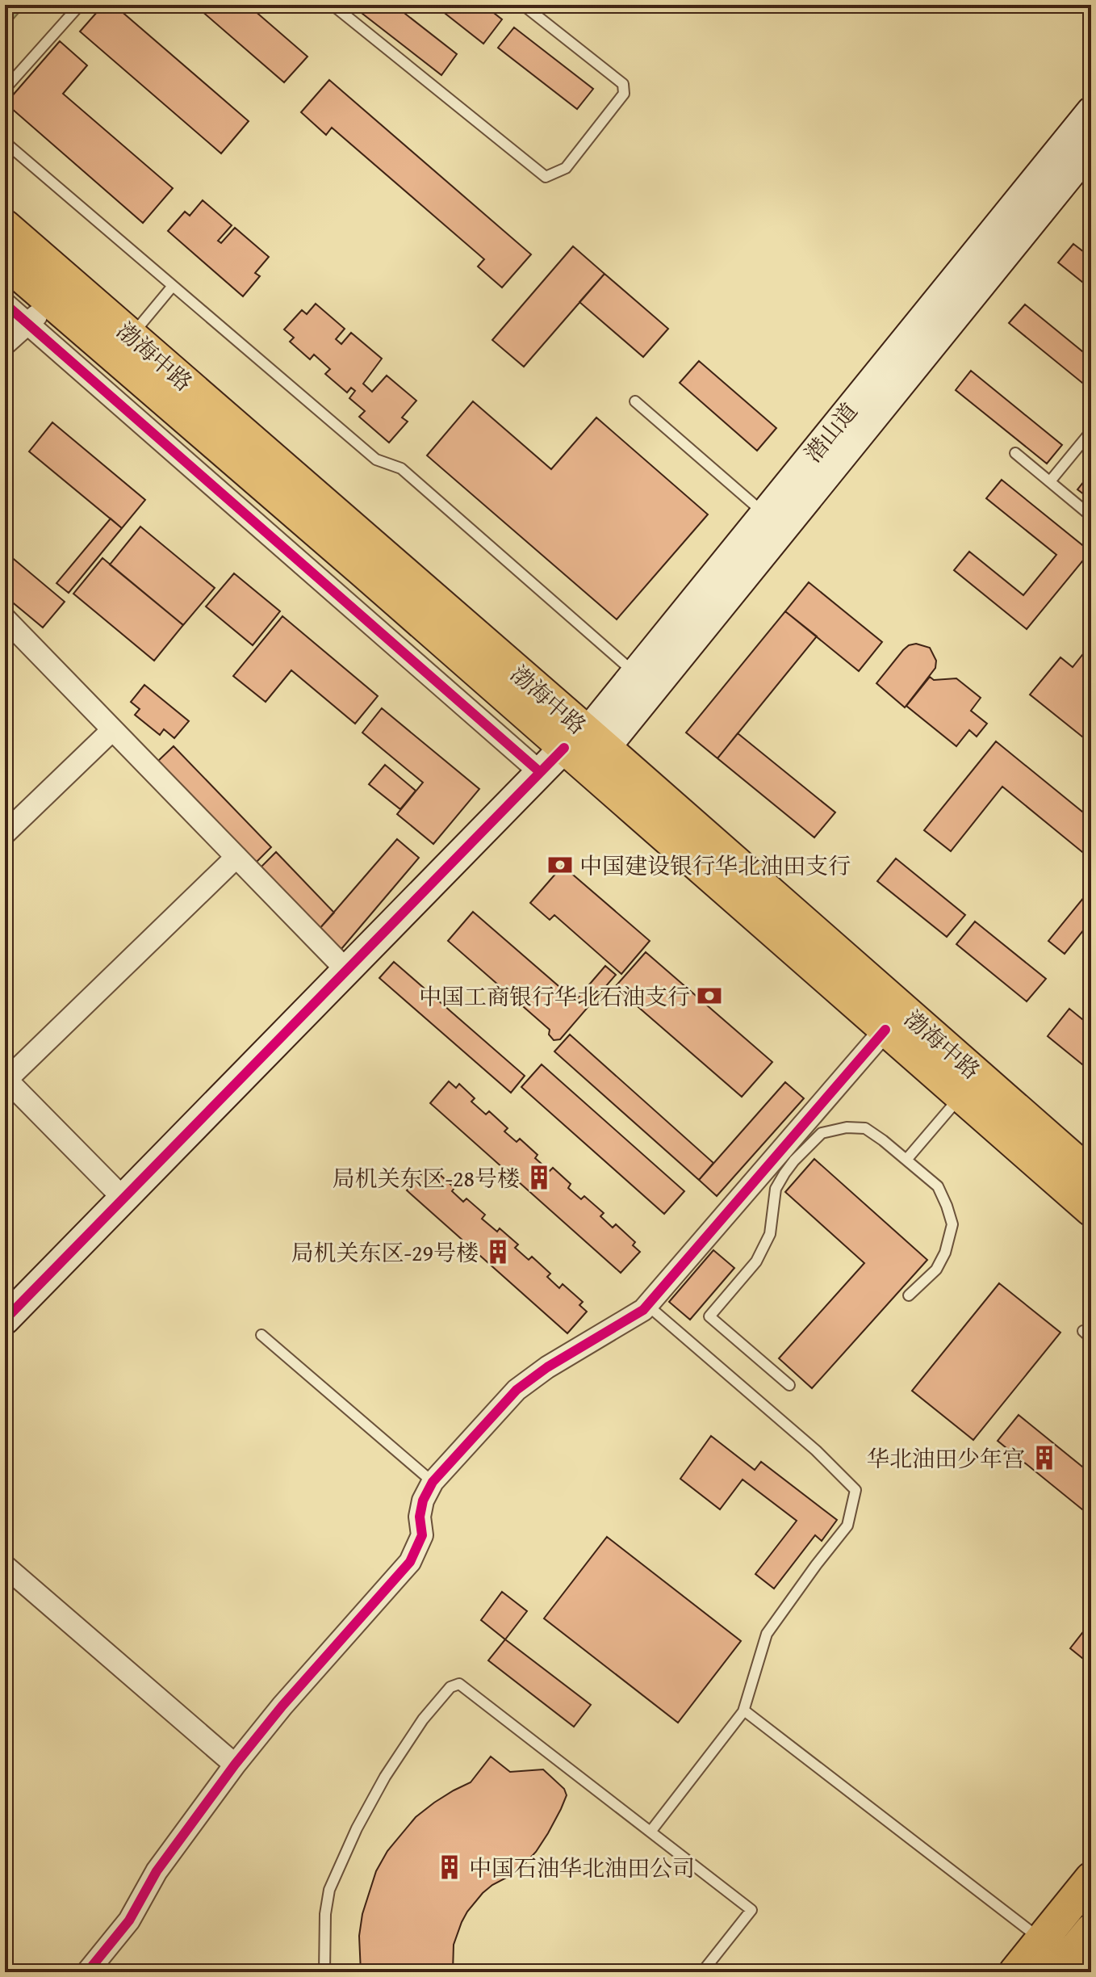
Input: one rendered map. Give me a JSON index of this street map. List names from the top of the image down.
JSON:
{
  "streets": {
    "main road": ["渤海中路", "潜山道"]
  },
  "crossings": [
    ["渤海中路", "潜山道"]
  ],
  "places": {
    "bank": ["中国建设银行华北油田支行", "中国工商银行华北石油支行"],
    "building": [
      "局机关东区-28号楼",
      "局机关东区-29号楼",
      "华北油田少年宫",
      "中国石油华北油田公司"
    ]
  }
}
